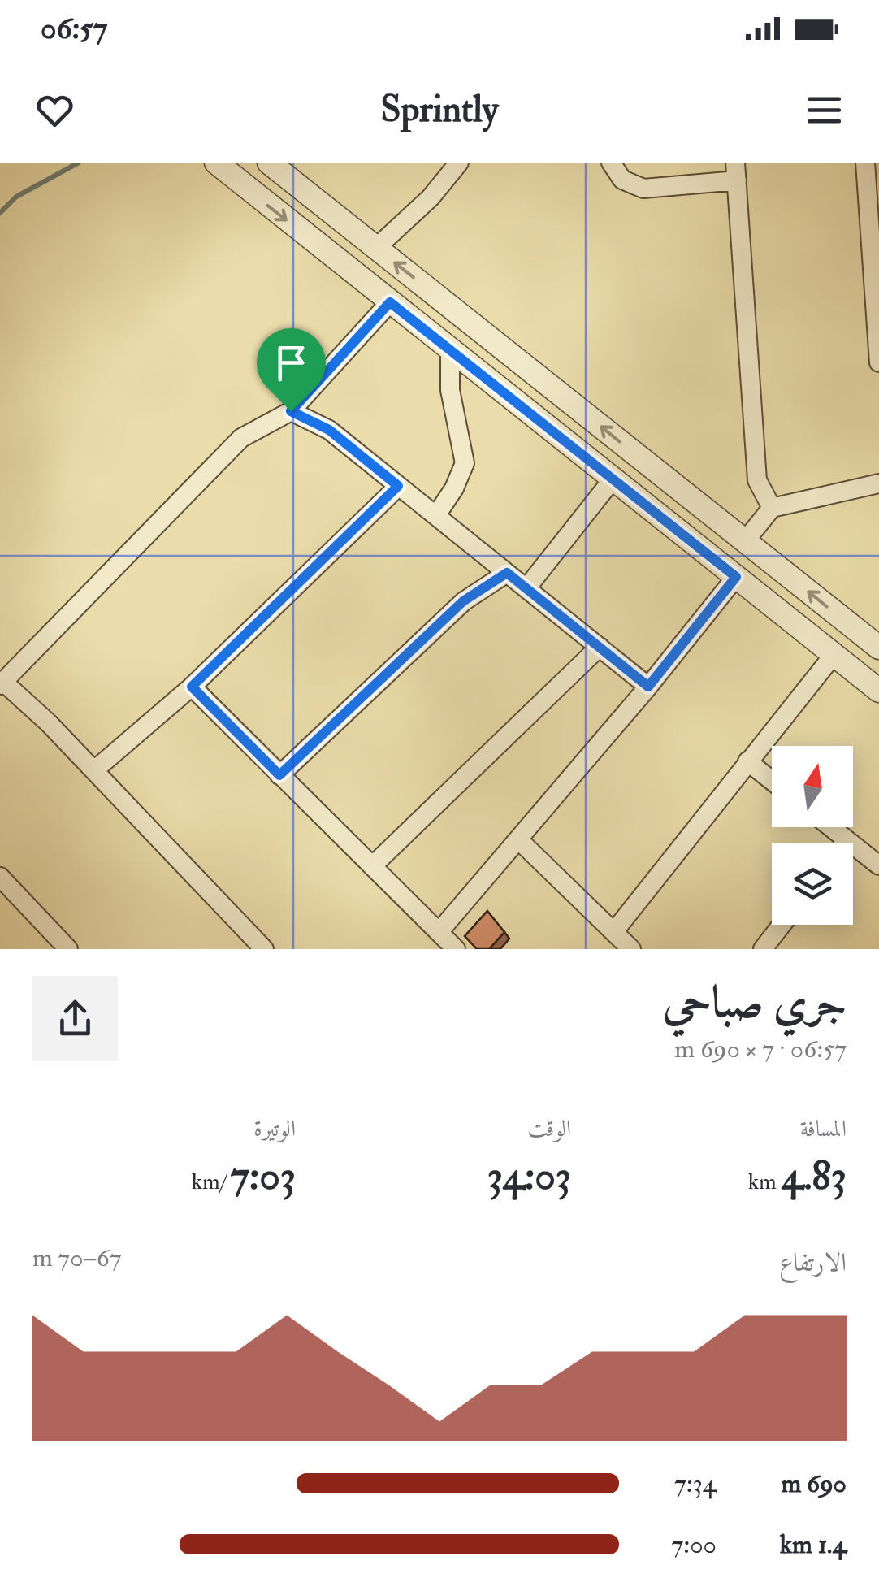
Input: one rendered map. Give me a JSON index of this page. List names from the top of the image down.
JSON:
{
  "north": "top",
  "page": {
    "status": "06:57",
    "header": "Sprintly",
    "heading": ["جري صباحي", "06:57 · 7 × 690 m"],
    "stats": [
      ["المسافة", "4.83 km"],
      ["الوقت", "34:03"],
      ["الوتيرة", "7:03 /km"]
    ],
    "chart": ["الارتفاع", "67–70 m"],
    "list": [
      {
        "name": "690 m",
        "note": "7:34"
      },
      {
        "name": "1.4 km",
        "note": "7:00"
      }
    ]
  }
}
